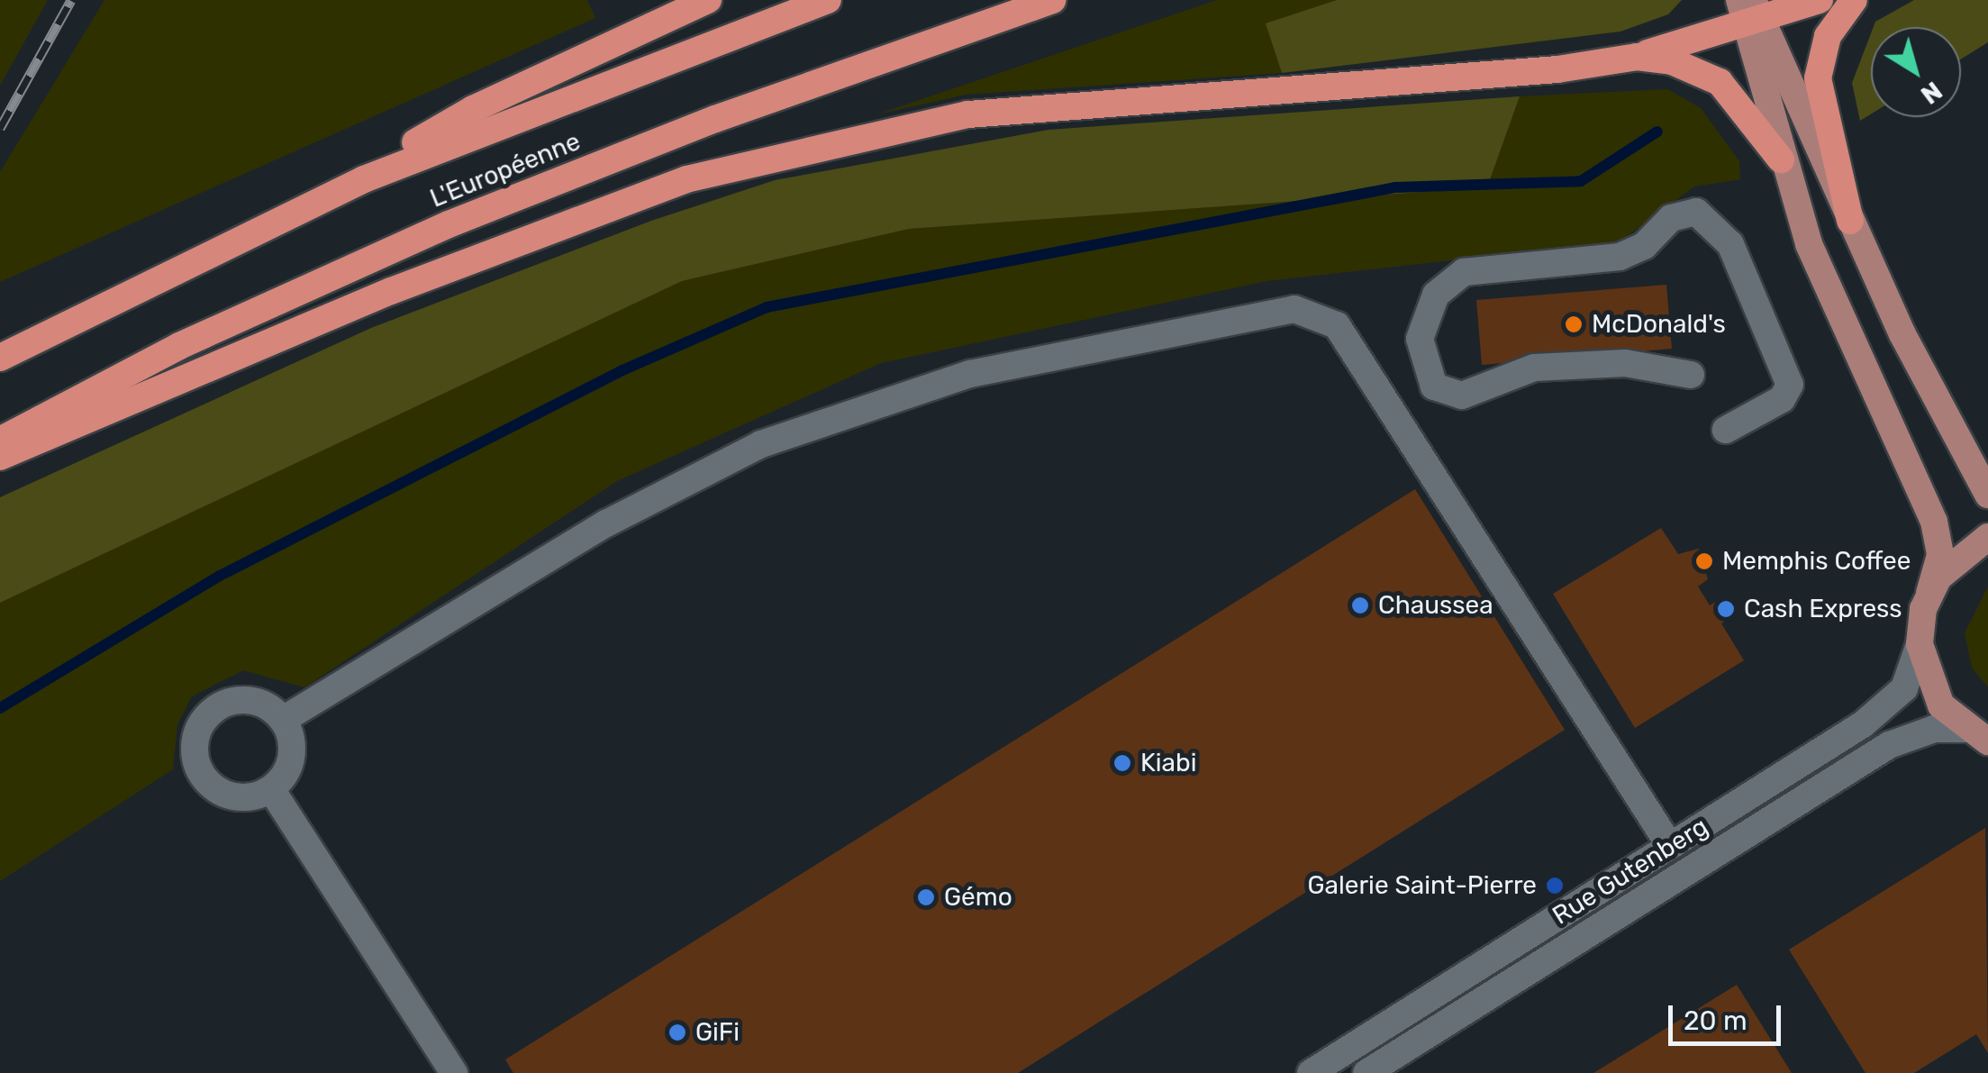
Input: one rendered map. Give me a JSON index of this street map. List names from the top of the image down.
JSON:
{
  "streets": {
    "highway": ["L'Européenne"],
    "street": ["Rue Gutenberg"]
  },
  "places": [
    "McDonald's",
    "Memphis Coffee",
    "Chaussea",
    "Cash Express",
    "Kiabi",
    "Galerie Saint-Pierre",
    "Gémo",
    "GiFi"
  ],
  "scale_bar": "20 m",
  "north": "bottom right"
}
